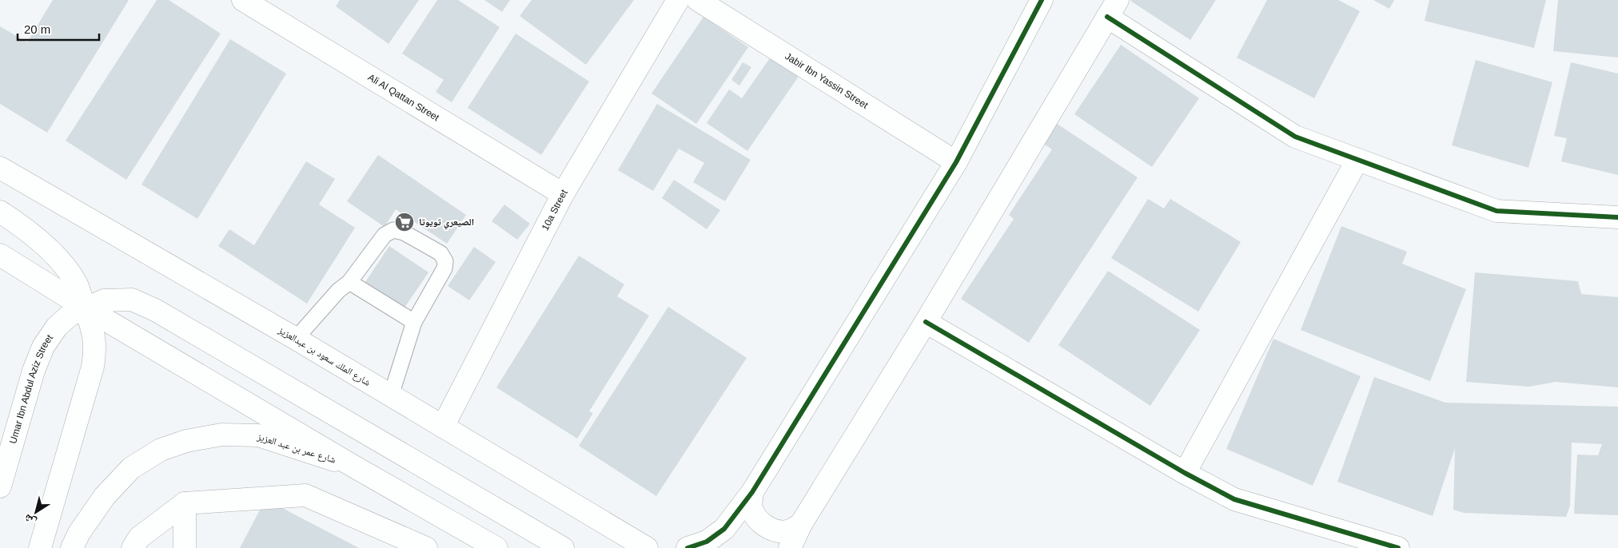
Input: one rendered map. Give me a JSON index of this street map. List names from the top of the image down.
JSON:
{
  "streets": {
    "street": [
      "Jabir Ibn Yassin Street",
      "Ali Al Qattan Street",
      "10a Street",
      "شارع الملك سعود بن عبدالعزيز",
      "Umar Ibn Abdul Aziz Street",
      "شارع عمر بن عبد العزيز"
    ]
  },
  "crossings": [
    ["Ali Al Qattan Street", "10a Street"],
    ["10a Street", "شارع الملك سعود بن عبدالعزيز"]
  ],
  "places": {
    "supermarket": ["الصيعري تويوتا"]
  },
  "scale_bar": "20 m",
  "north": "bottom left"
}
